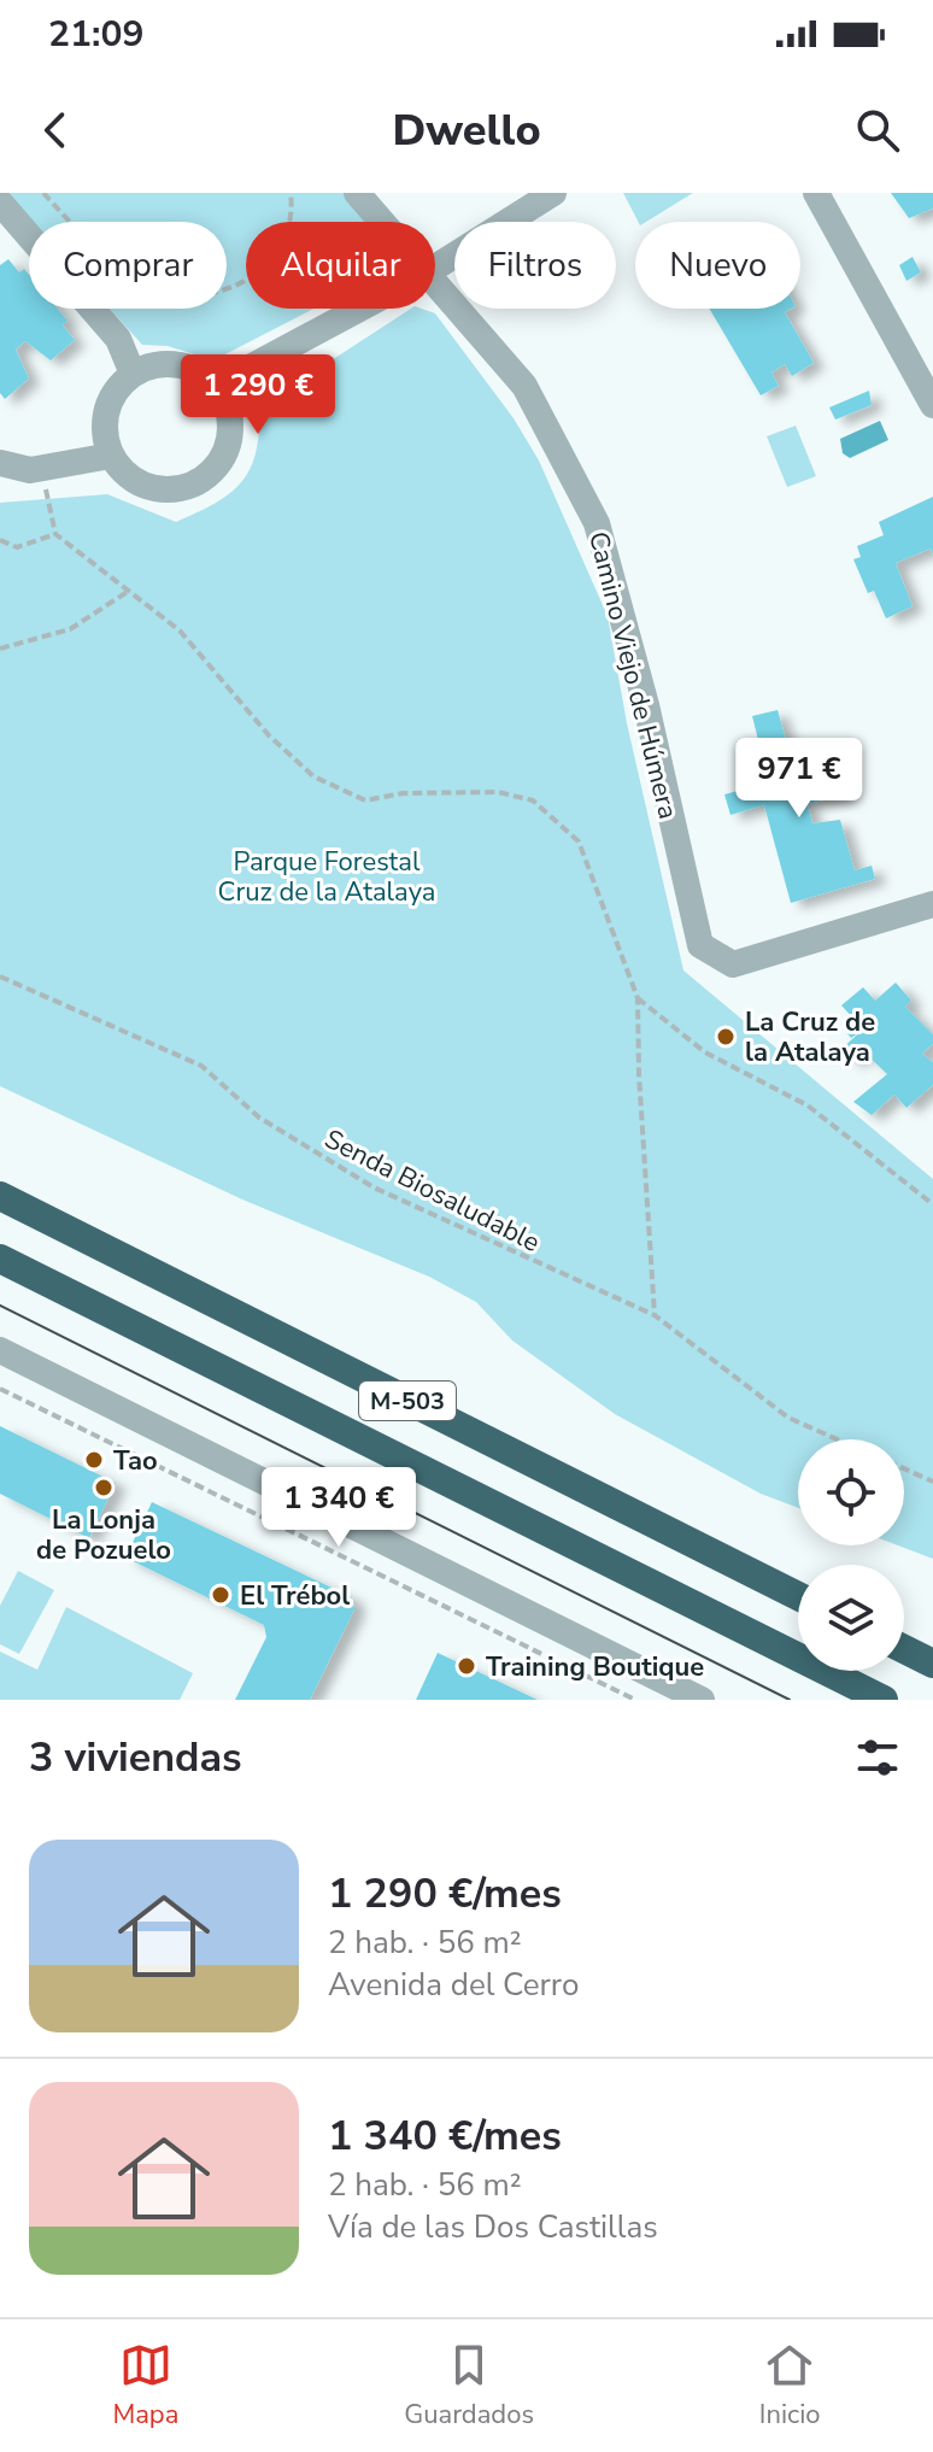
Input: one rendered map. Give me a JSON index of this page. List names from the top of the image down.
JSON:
{
  "streets": {
    "highway": ["M-503"],
    "street": ["Camino Viejo de Húmera"],
    "path": ["Senda Biosaludable"]
  },
  "parks": ["Parque Forestal Cruz de la Atalaya"],
  "places": [
    "La Cruz de la Atalaya",
    "Tao",
    "La Lonja de Pozuelo",
    "El Trébol",
    "Training Boutique"
  ],
  "page": {
    "status": "21:09",
    "header": "Dwello",
    "chip": [
      "Comprar",
      "Alquilar",
      "Filtros",
      "Nuevo"
    ],
    "price": ["1 290 €", "971 €", "1 340 €"],
    "heading": "3 viviendas",
    "list": [
      {
        "name": "1 290 €/mes",
        "note": "2 hab. · 56 m² · Avenida del Cerro"
      },
      {
        "name": "1 340 €/mes",
        "note": "2 hab. · 56 m² · Vía de las Dos Castillas"
      }
    ],
    "tabs": ["Mapa", "Guardados", "Inicio"]
  }
}
